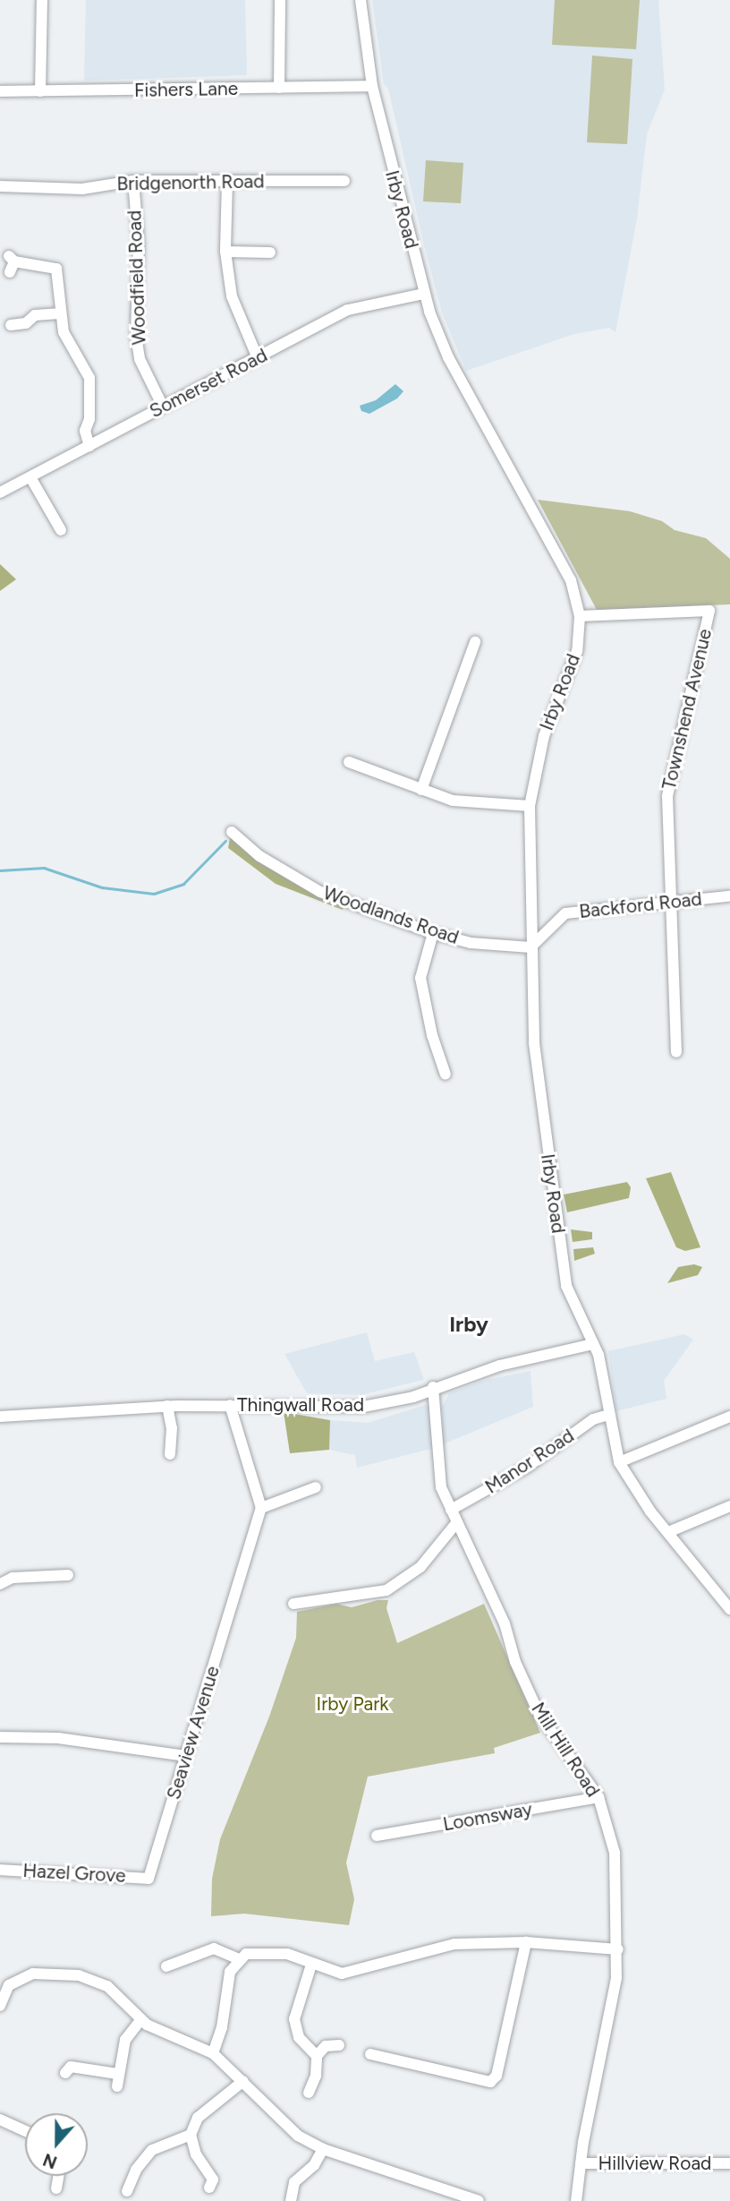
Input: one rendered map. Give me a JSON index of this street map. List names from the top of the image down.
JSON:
{
  "streets": {
    "street": [
      "Fishers Lane",
      "Bridgenorth Road",
      "Irby Road",
      "Woodfield Road",
      "Somerset Road",
      "Townshend Avenue",
      "Backford Road",
      "Woodlands Road",
      "Thingwall Road",
      "Manor Road",
      "Seaview Avenue",
      "Mill Hill Road",
      "Loomsway",
      "Hazel Grove",
      "Hillview Road"
    ]
  },
  "crossings": [
    ["Fishers Lane", "Irby Road"],
    ["Bridgenorth Road", "Woodfield Road"],
    ["Irby Road", "Somerset Road"],
    ["Irby Road", "Townshend Avenue"],
    ["Irby Road", "Backford Road"],
    ["Irby Road", "Woodlands Road"],
    ["Irby Road", "Thingwall Road"],
    ["Irby Road", "Manor Road"],
    ["Woodfield Road", "Somerset Road"],
    ["Townshend Avenue", "Backford Road"],
    ["Backford Road", "Woodlands Road"],
    ["Thingwall Road", "Mill Hill Road"],
    ["Manor Road", "Mill Hill Road"],
    ["Seaview Avenue", "Hazel Grove"],
    ["Mill Hill Road", "Loomsway"],
    ["Mill Hill Road", "Hillview Road"]
  ],
  "districts": ["Irby"],
  "parks": ["Irby Park"],
  "north": "bottom"
}
